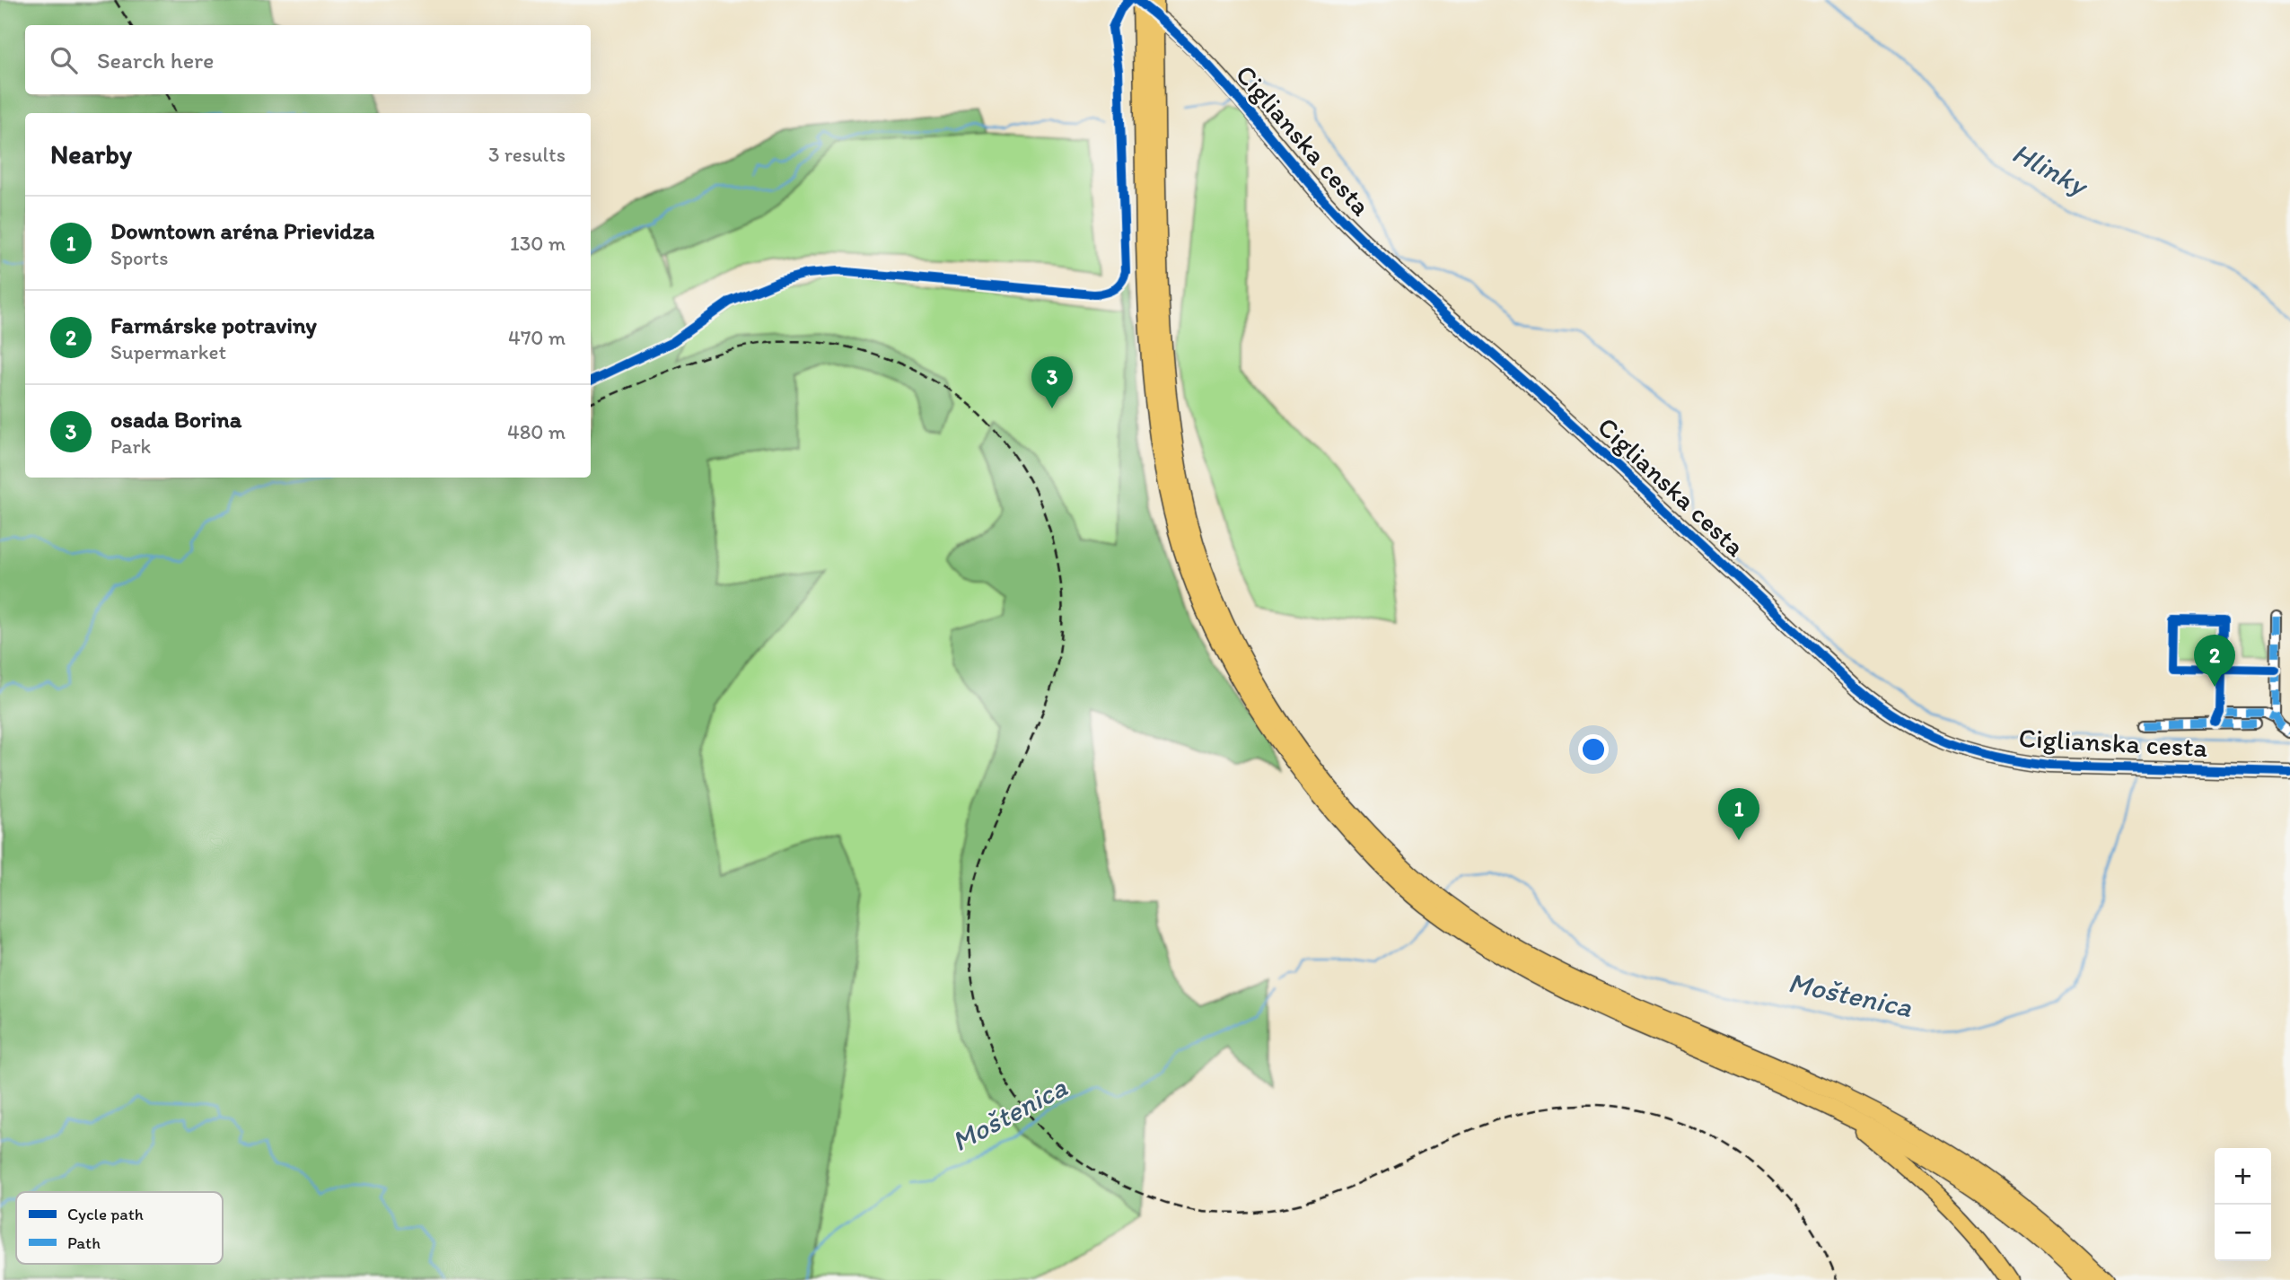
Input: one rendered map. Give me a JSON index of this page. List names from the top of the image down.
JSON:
{
  "streets": {
    "street": ["Ciglianska cesta"]
  },
  "water": ["Hlinky", "Moštenica"],
  "legend": ["Cycle path", "Path"],
  "page": {
    "search": "Search here",
    "heading": ["Nearby", "3 results"],
    "list": [
      {
        "mark": "1",
        "name": "Downtown aréna Prievidza",
        "note": "Sports",
        "value": "130 m"
      },
      {
        "mark": "2",
        "name": "Farmárske potraviny",
        "note": "Supermarket",
        "value": "470 m"
      },
      {
        "mark": "3",
        "name": "osada Borina",
        "note": "Park",
        "value": "480 m"
      }
    ],
    "pins": ["3", "2", "1"],
    "map_buttons": ["+", "−"]
  }
}
